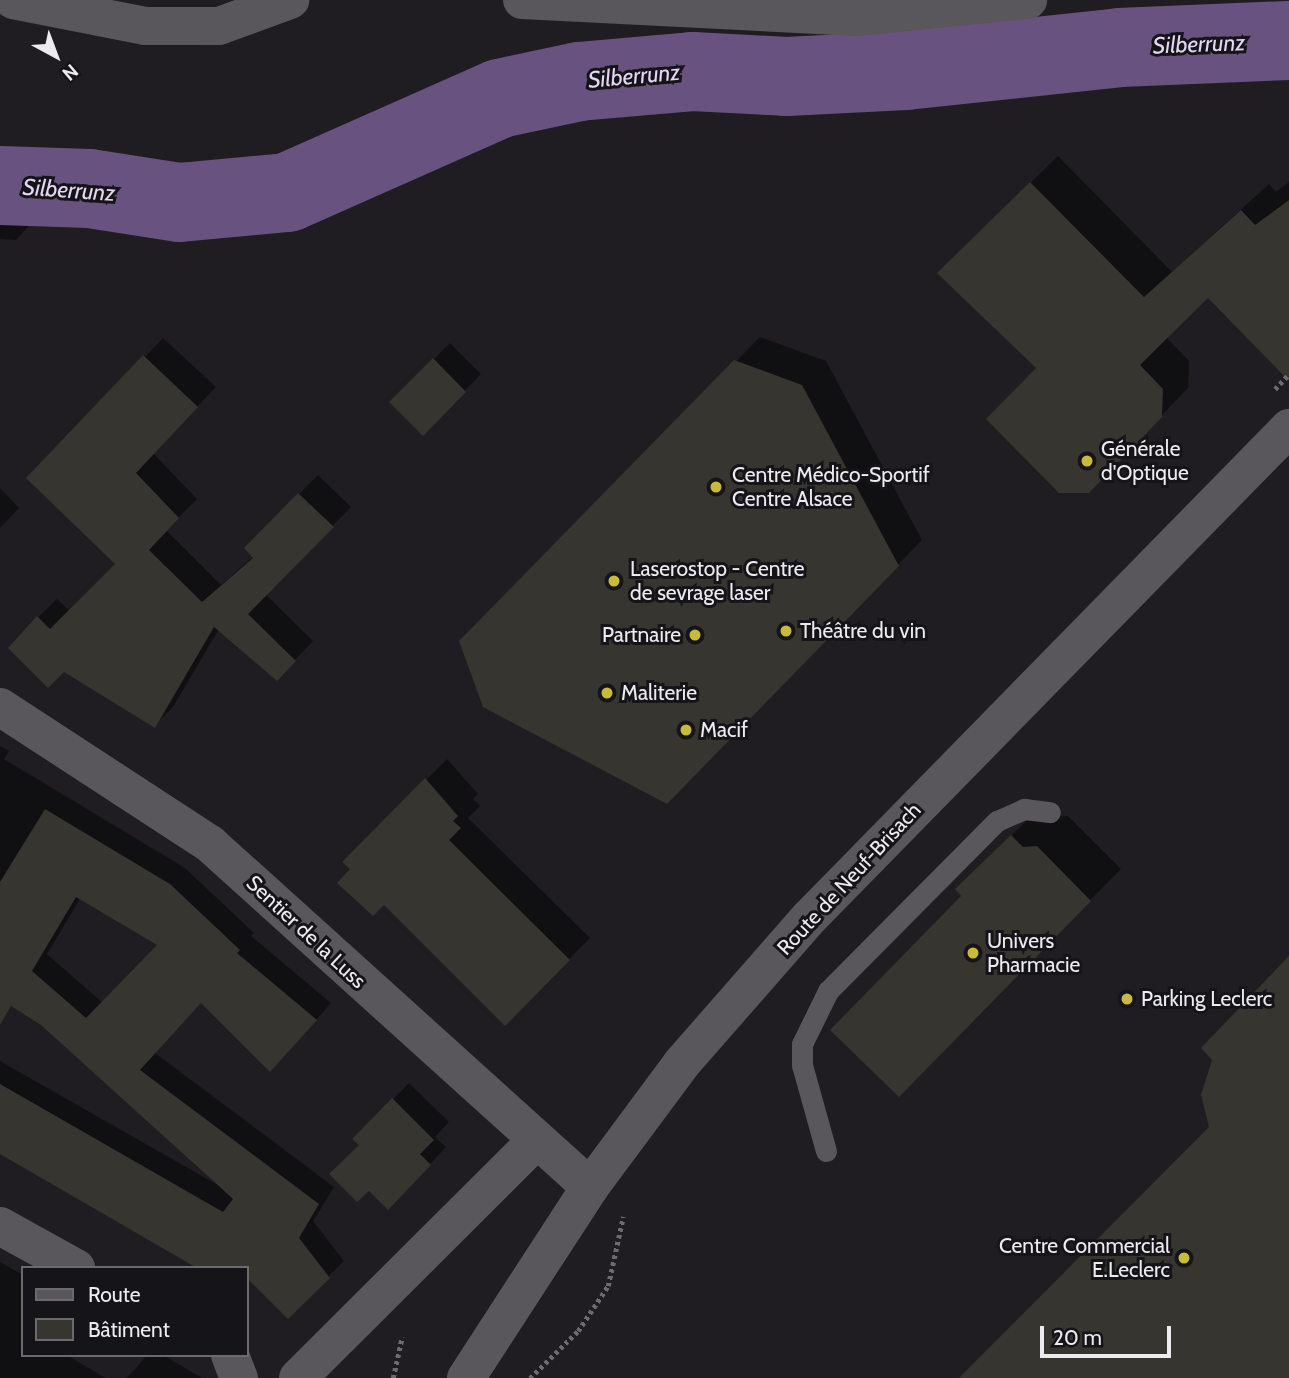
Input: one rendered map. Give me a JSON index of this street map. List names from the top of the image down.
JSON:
{
  "streets": {
    "street": ["Route de Neuf-Brisach", "Sentier de la Luss"]
  },
  "crossings": [
    ["Route de Neuf-Brisach", "Sentier de la Luss"]
  ],
  "water": ["Silberrunz"],
  "places": [
    "Générale d'Optique",
    "Centre Médico-Sportif Centre Alsace",
    "Laserostop - Centre de sevrage laser",
    "Théâtre du vin",
    "Partnaire",
    "Maliterie",
    "Macif",
    "Univers Pharmacie",
    "Parking Leclerc",
    "Centre Commercial E.Leclerc"
  ],
  "legend": ["Route", "Bâtiment"],
  "scale_bar": "20 m",
  "north": "bottom right"
}
